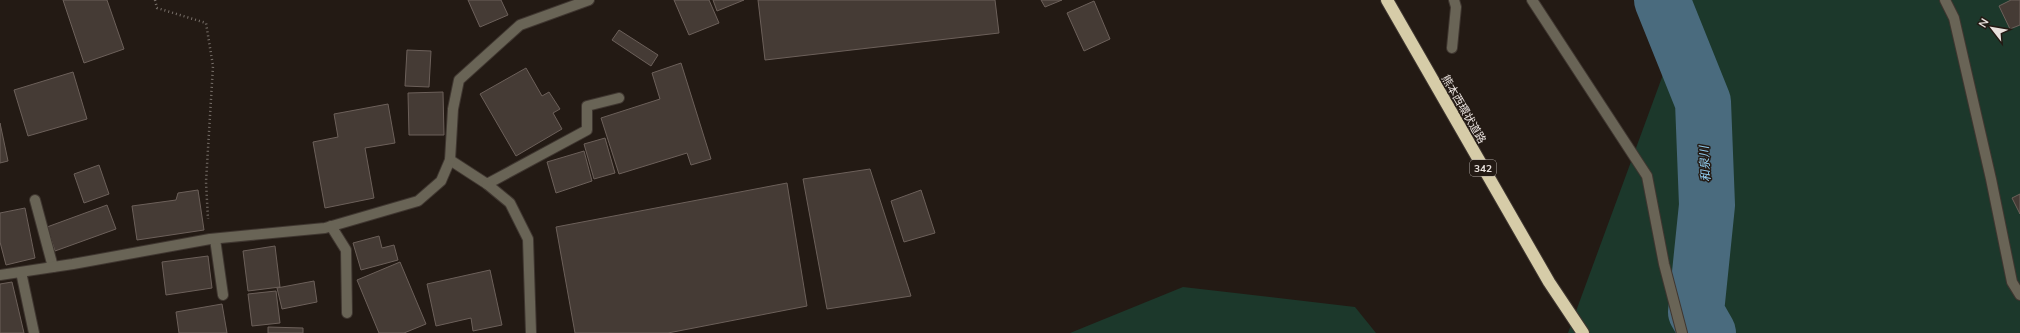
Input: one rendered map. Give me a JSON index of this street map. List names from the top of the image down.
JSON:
{
  "streets": {
    "highway": ["熊本西環状道路", "342"]
  },
  "water": ["和泉川"],
  "north": "top left"
}
